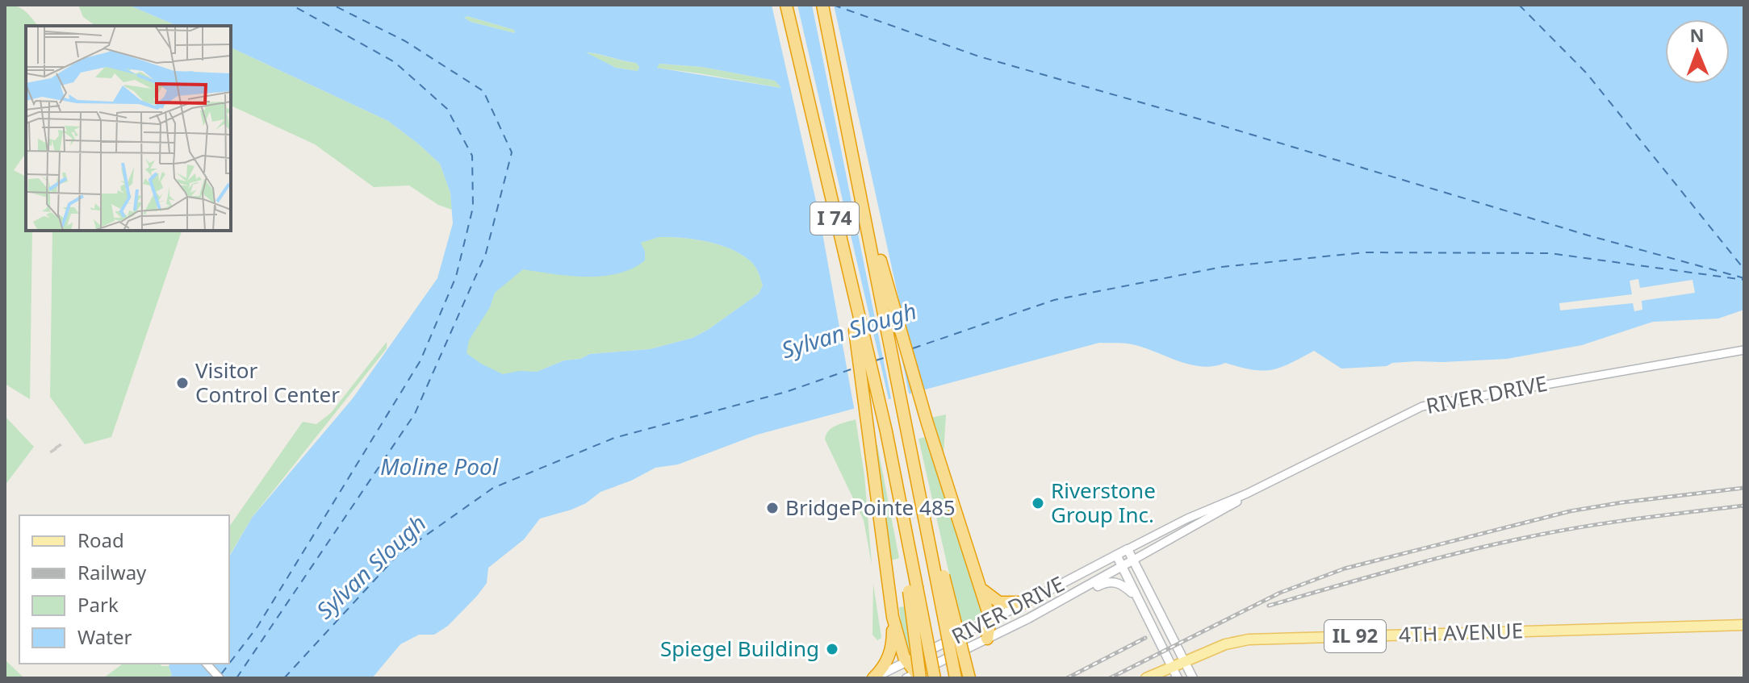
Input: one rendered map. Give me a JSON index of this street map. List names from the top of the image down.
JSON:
{
  "streets": {
    "highway": ["I 74"],
    "main road": ["RIVER DRIVE", "4TH AVENUE", "IL 92"]
  },
  "water": ["Sylvan Slough", "Moline Pool"],
  "places": [
    "Visitor Control Center",
    "Riverstone Group Inc.",
    "BridgePointe 485",
    "Spiegel Building"
  ],
  "legend": [
    "Road",
    "Railway",
    "Park",
    "Water"
  ],
  "north": "top"
}
